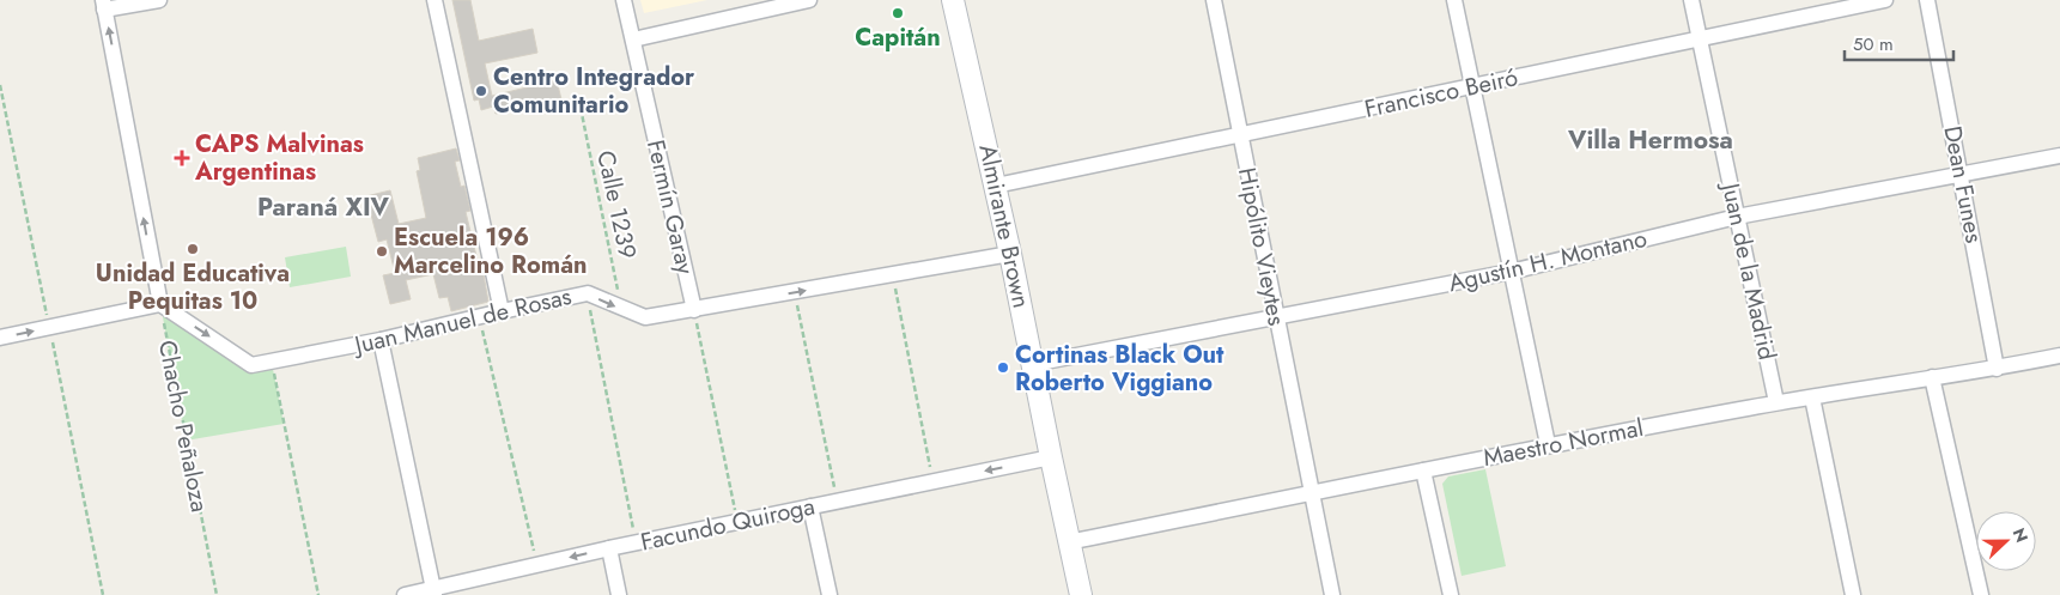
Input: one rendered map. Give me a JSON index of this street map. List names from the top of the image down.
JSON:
{
  "streets": {
    "main road": ["Almirante Brown"],
    "street": [
      "Francisco Beiró",
      "Dean Funes",
      "Fermín Garay",
      "Hipólito Vieytes",
      "Agustín H. Montano",
      "Juan de la Madrid",
      "Juan Manuel de Rosas",
      "Maestro Normal",
      "Facundo Quiroga"
    ],
    "path": ["Calle 1239", "Chacho Peñaloza"]
  },
  "crossings": [
    ["Francisco Beiró", "Almirante Brown"],
    ["Francisco Beiró", "Hipólito Vieytes"],
    ["Francisco Beiró", "Juan de la Madrid"],
    ["Dean Funes", "Agustín H. Montano"],
    ["Dean Funes", "Maestro Normal"],
    ["Calle 1239", "Juan Manuel de Rosas"],
    ["Fermín Garay", "Juan Manuel de Rosas"],
    ["Almirante Brown", "Agustín H. Montano"],
    ["Almirante Brown", "Juan Manuel de Rosas"],
    ["Almirante Brown", "Maestro Normal"],
    ["Almirante Brown", "Facundo Quiroga"],
    ["Hipólito Vieytes", "Agustín H. Montano"],
    ["Hipólito Vieytes", "Maestro Normal"],
    ["Agustín H. Montano", "Juan de la Madrid"],
    ["Juan de la Madrid", "Maestro Normal"],
    ["Juan Manuel de Rosas", "Chacho Peñaloza"]
  ],
  "districts": ["Villa Hermosa", "Paraná XIV"],
  "places": {
    "other": [
      "Capitán",
      "Centro Integrador Comunitario",
      "Unidad Educativa Pequitas 10",
      "Escuela 196 Marcelino Román",
      "Cortinas Black Out Roberto Viggiano"
    ],
    "health": ["CAPS Malvinas Argentinas"]
  },
  "scale_bar": "50 m",
  "north": "right"
}
